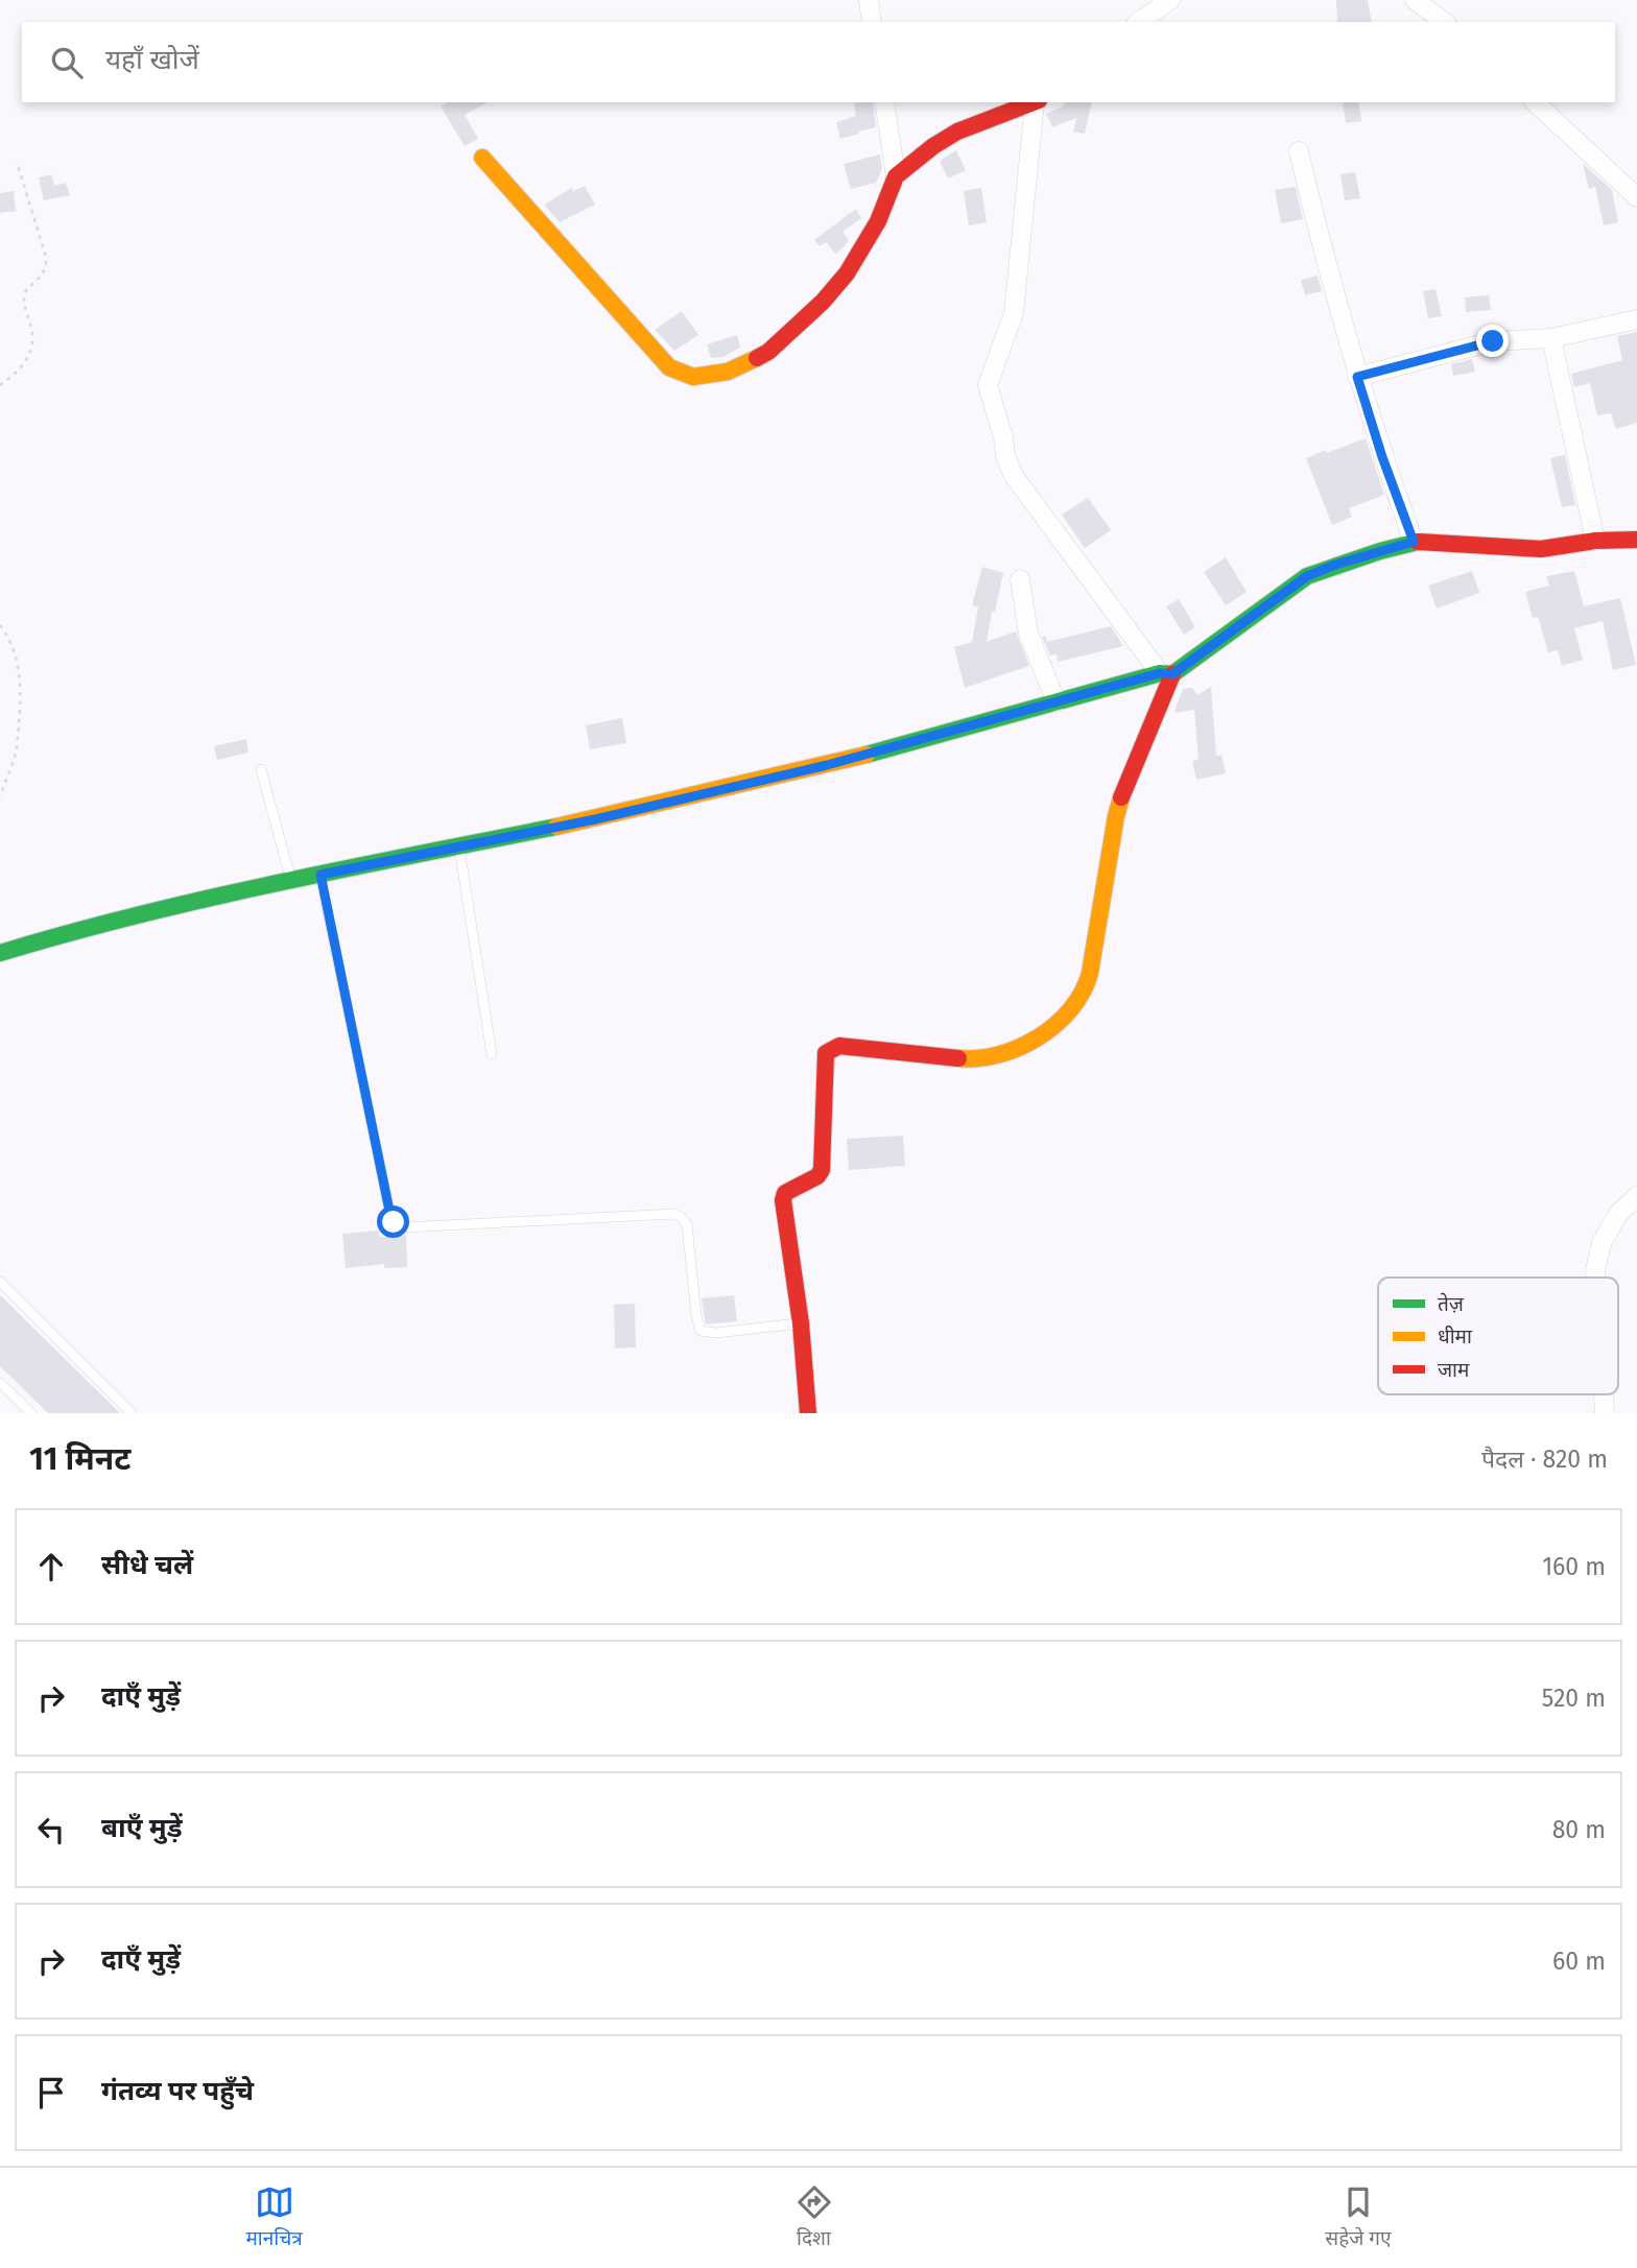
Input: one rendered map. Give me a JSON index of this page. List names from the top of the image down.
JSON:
{
  "legend": ["तेज़", "धीमा", "जाम"],
  "page": {
    "search": "यहाँ खोजें",
    "heading": ["11 मिनट", "पैदल · 820 m"],
    "list": [
      ["सीधे चलें", "160 m"],
      ["दाएँ मुड़ें", "520 m"],
      ["बाएँ मुड़ें", "80 m"],
      ["दाएँ मुड़ें", "60 m"],
      "गंतव्य पर पहुँचे"
    ],
    "nav": ["मानचित्र", "दिशा", "सहेजे गए"]
  }
}
